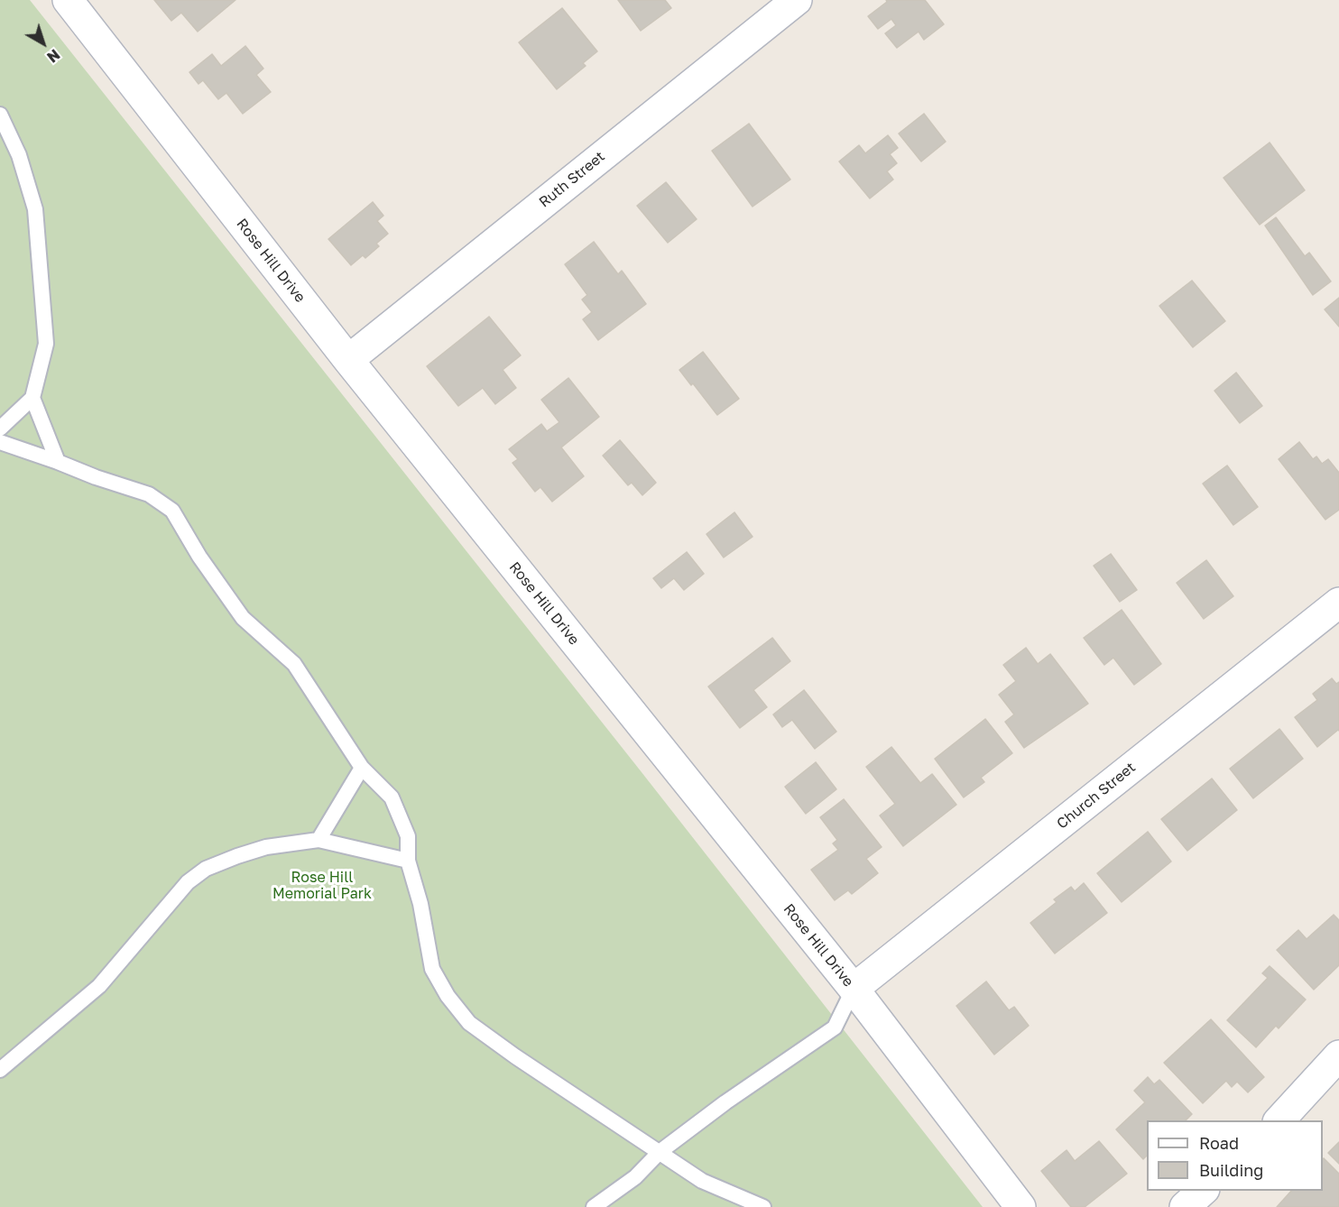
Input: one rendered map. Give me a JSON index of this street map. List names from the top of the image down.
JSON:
{
  "streets": {
    "street": ["Ruth Street", "Rose Hill Drive", "Church Street"]
  },
  "crossings": [
    ["Ruth Street", "Rose Hill Drive"],
    ["Rose Hill Drive", "Church Street"]
  ],
  "parks": ["Rose Hill Memorial Park"],
  "legend": ["Road", "Building"],
  "north": "bottom right"
}
